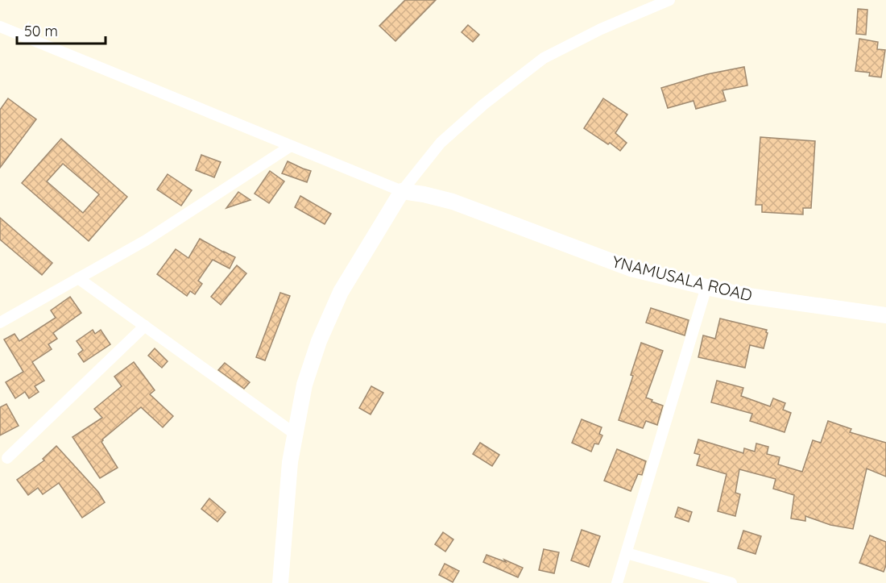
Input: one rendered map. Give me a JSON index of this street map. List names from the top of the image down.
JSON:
{
  "streets": {
    "main road": ["YNAMUSALA ROAD"]
  },
  "scale_bar": "50 m"
}
